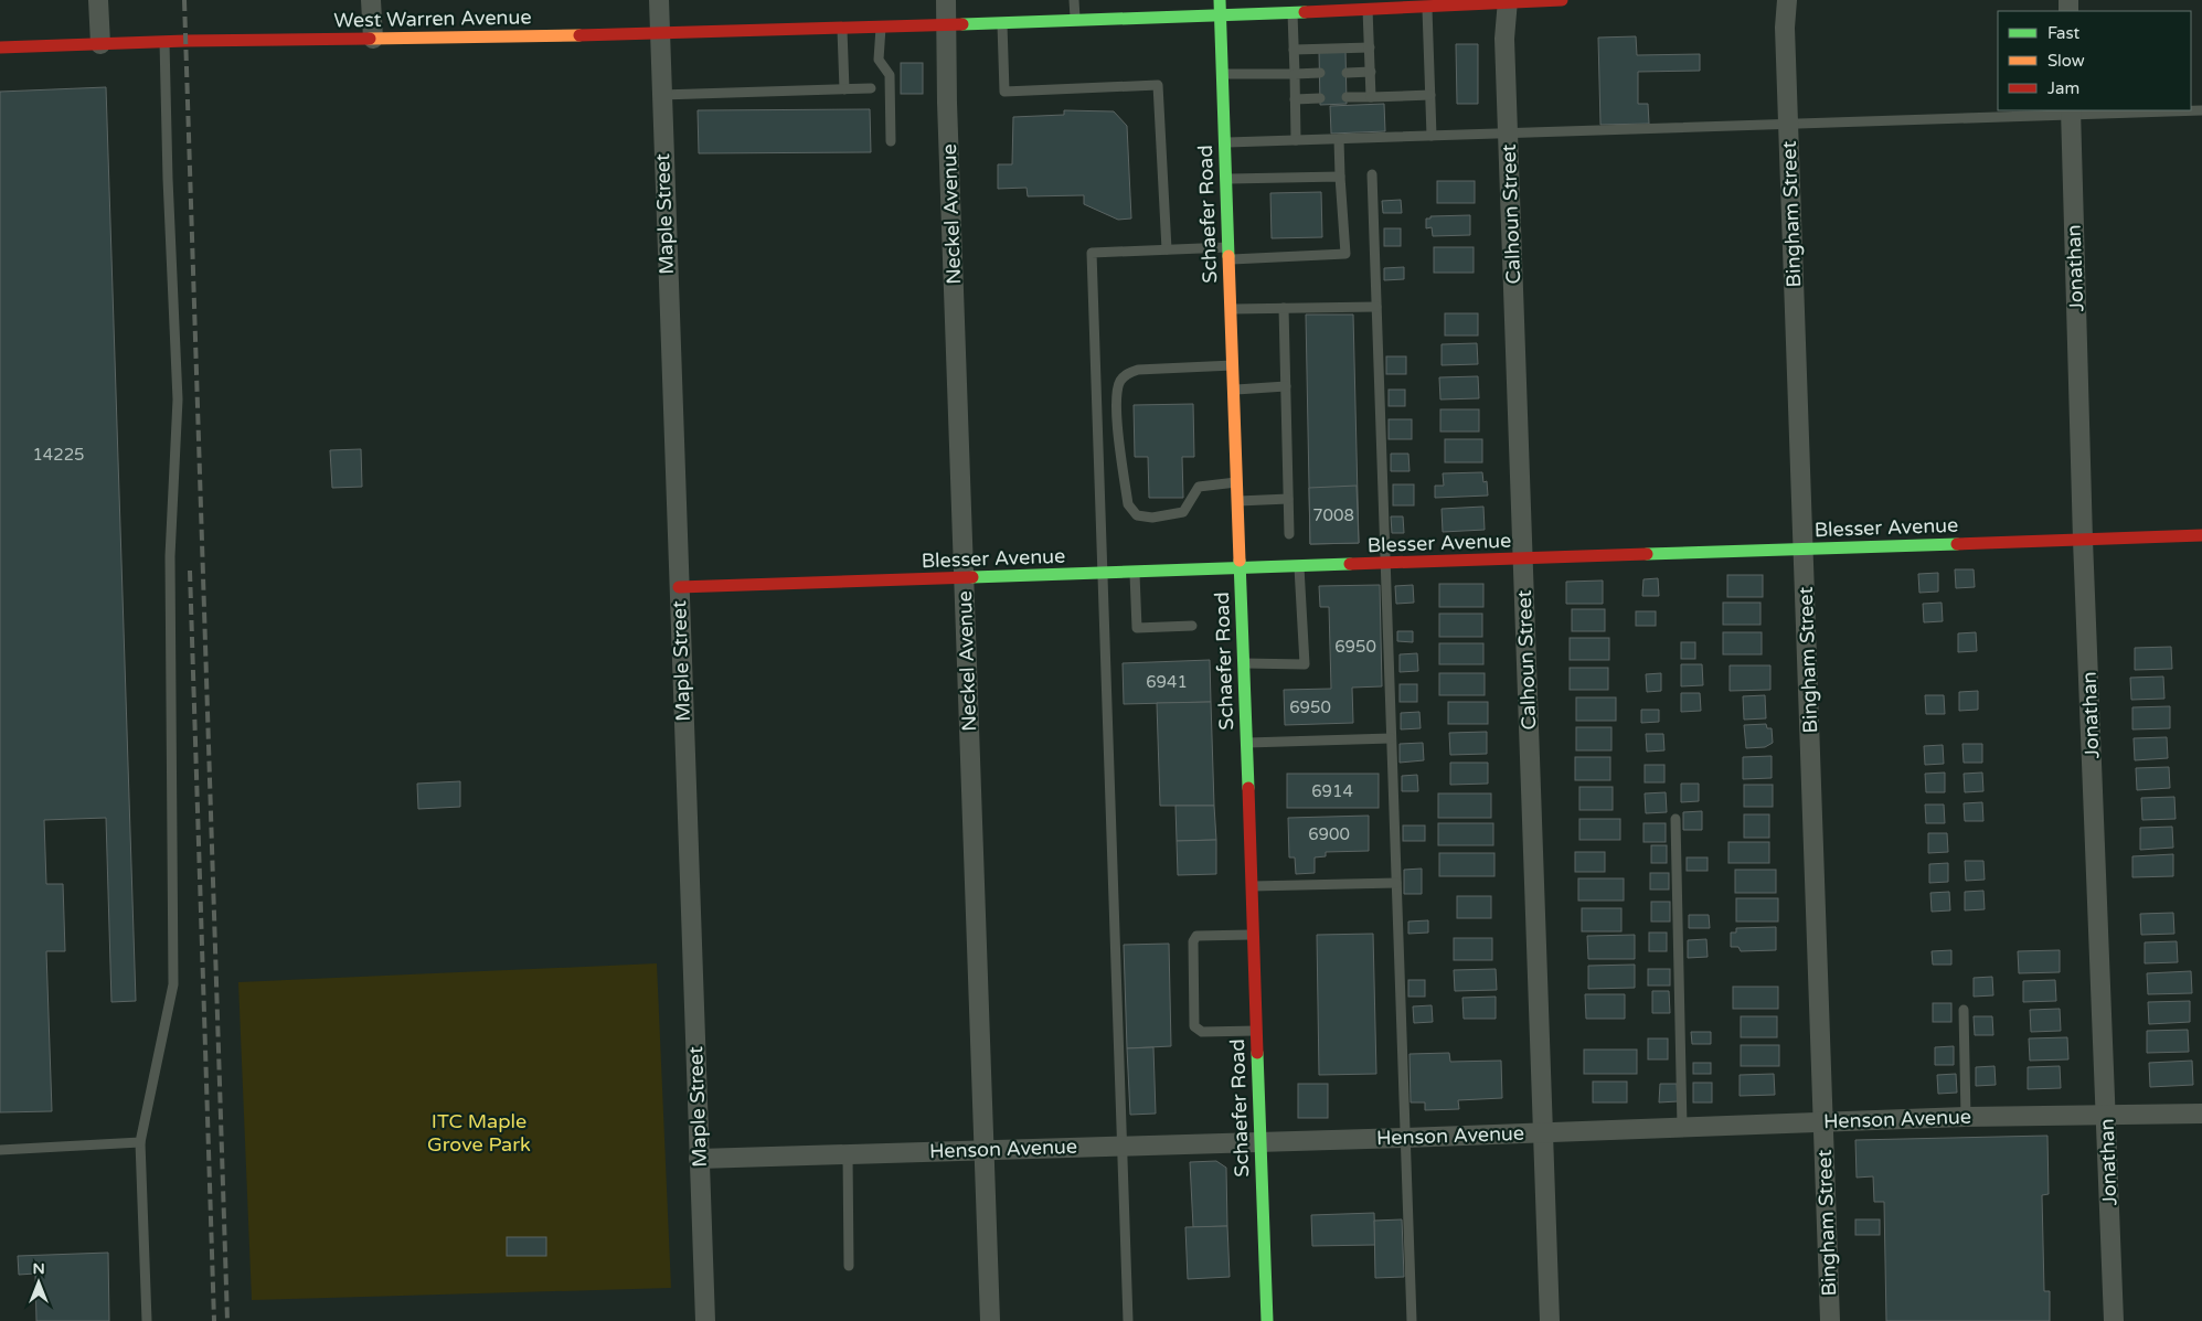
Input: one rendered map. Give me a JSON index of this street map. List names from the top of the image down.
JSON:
{
  "streets": {
    "main road": ["West Warren Avenue", "Schaefer Road", "Blesser Avenue"],
    "street": [
      "Maple Street",
      "Neckel Avenue",
      "Calhoun Street",
      "Bingham Street",
      "Jonathan",
      "Henson Avenue"
    ]
  },
  "crossings": [
    ["West Warren Avenue", "Maple Street"],
    ["West Warren Avenue", "Neckel Avenue"],
    ["West Warren Avenue", "Schaefer Road"],
    ["West Warren Avenue", "Calhoun Street"],
    ["Maple Street", "Blesser Avenue"],
    ["Maple Street", "Henson Avenue"],
    ["Neckel Avenue", "Blesser Avenue"],
    ["Neckel Avenue", "Henson Avenue"],
    ["Schaefer Road", "Blesser Avenue"],
    ["Schaefer Road", "Henson Avenue"],
    ["Calhoun Street", "Blesser Avenue"],
    ["Calhoun Street", "Henson Avenue"],
    ["Bingham Street", "Blesser Avenue"],
    ["Bingham Street", "Henson Avenue"],
    ["Jonathan", "Blesser Avenue"],
    ["Jonathan", "Henson Avenue"]
  ],
  "parks": ["ITC Maple Grove Park"],
  "house_numbers": [
    "14225",
    "7008",
    "6950",
    "6941",
    "6950",
    "6914",
    "6900"
  ],
  "legend": ["Fast", "Slow", "Jam"],
  "north": "top"
}
